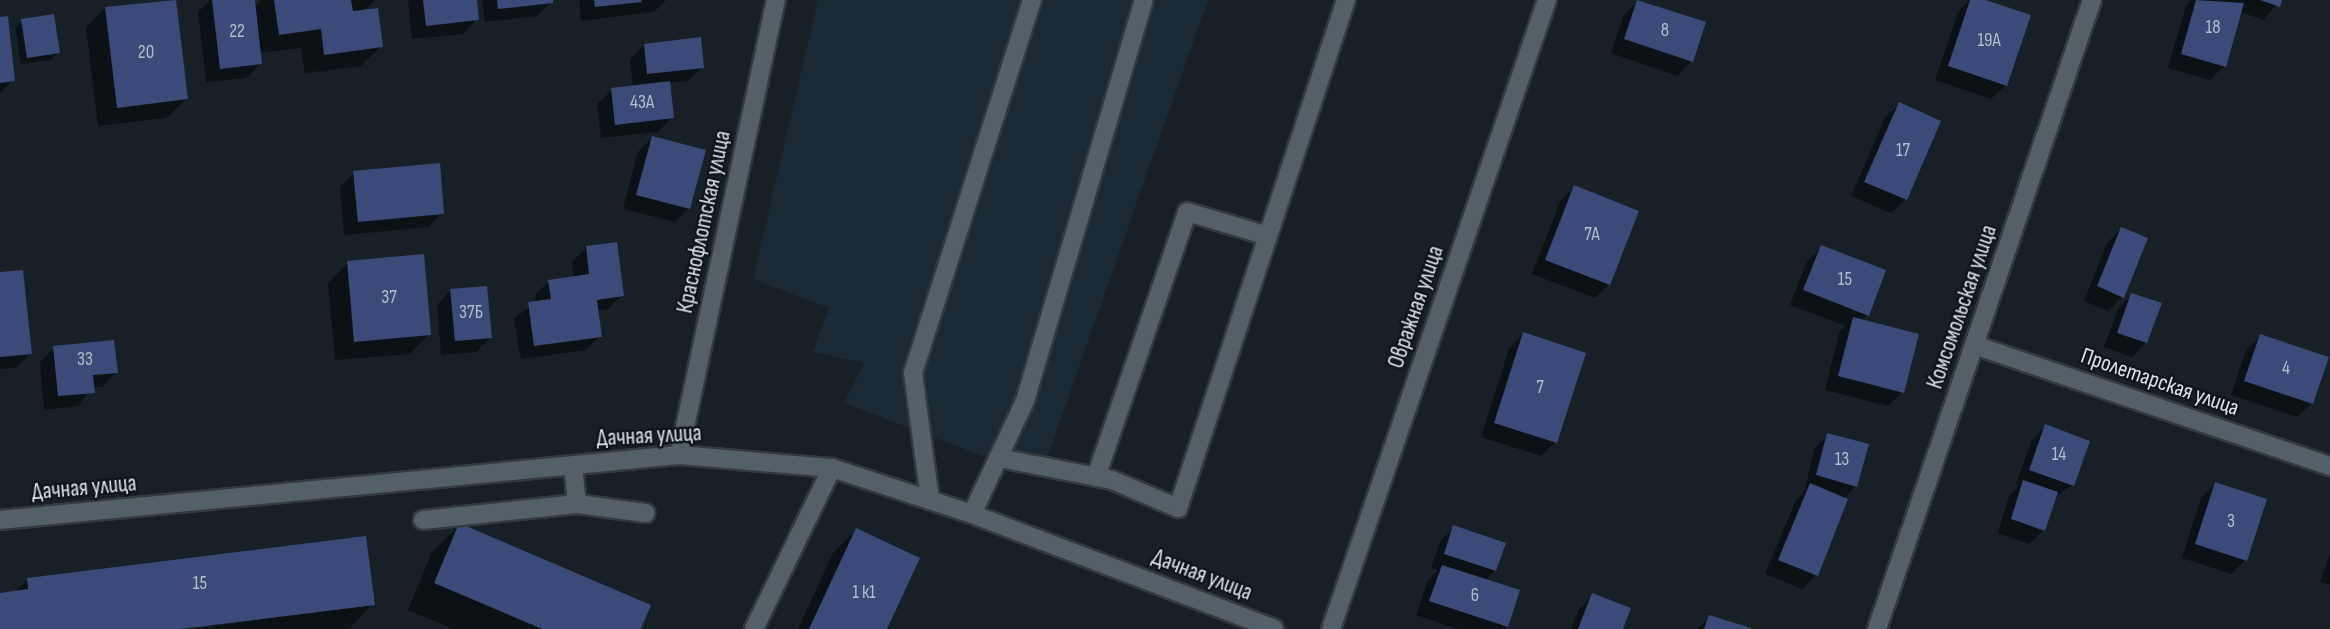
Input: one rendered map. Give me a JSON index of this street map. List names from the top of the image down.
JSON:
{
  "streets": {
    "street": [
      "Краснофлотская улица",
      "Овражная улица",
      "Комсомольская улица",
      "Пролетарская улица",
      "Дачная улица"
    ]
  },
  "crossings": [
    ["Краснофлотская улица", "Дачная улица"],
    ["Комсомольская улица", "Пролетарская улица"]
  ],
  "house_numbers": [
    "18",
    "8",
    "22",
    "19А",
    "20",
    "43А",
    "17",
    "7А",
    "15",
    "37",
    "37Б",
    "33",
    "4",
    "7",
    "14",
    "13",
    "3",
    "15",
    "1 к1",
    "6"
  ]
}
